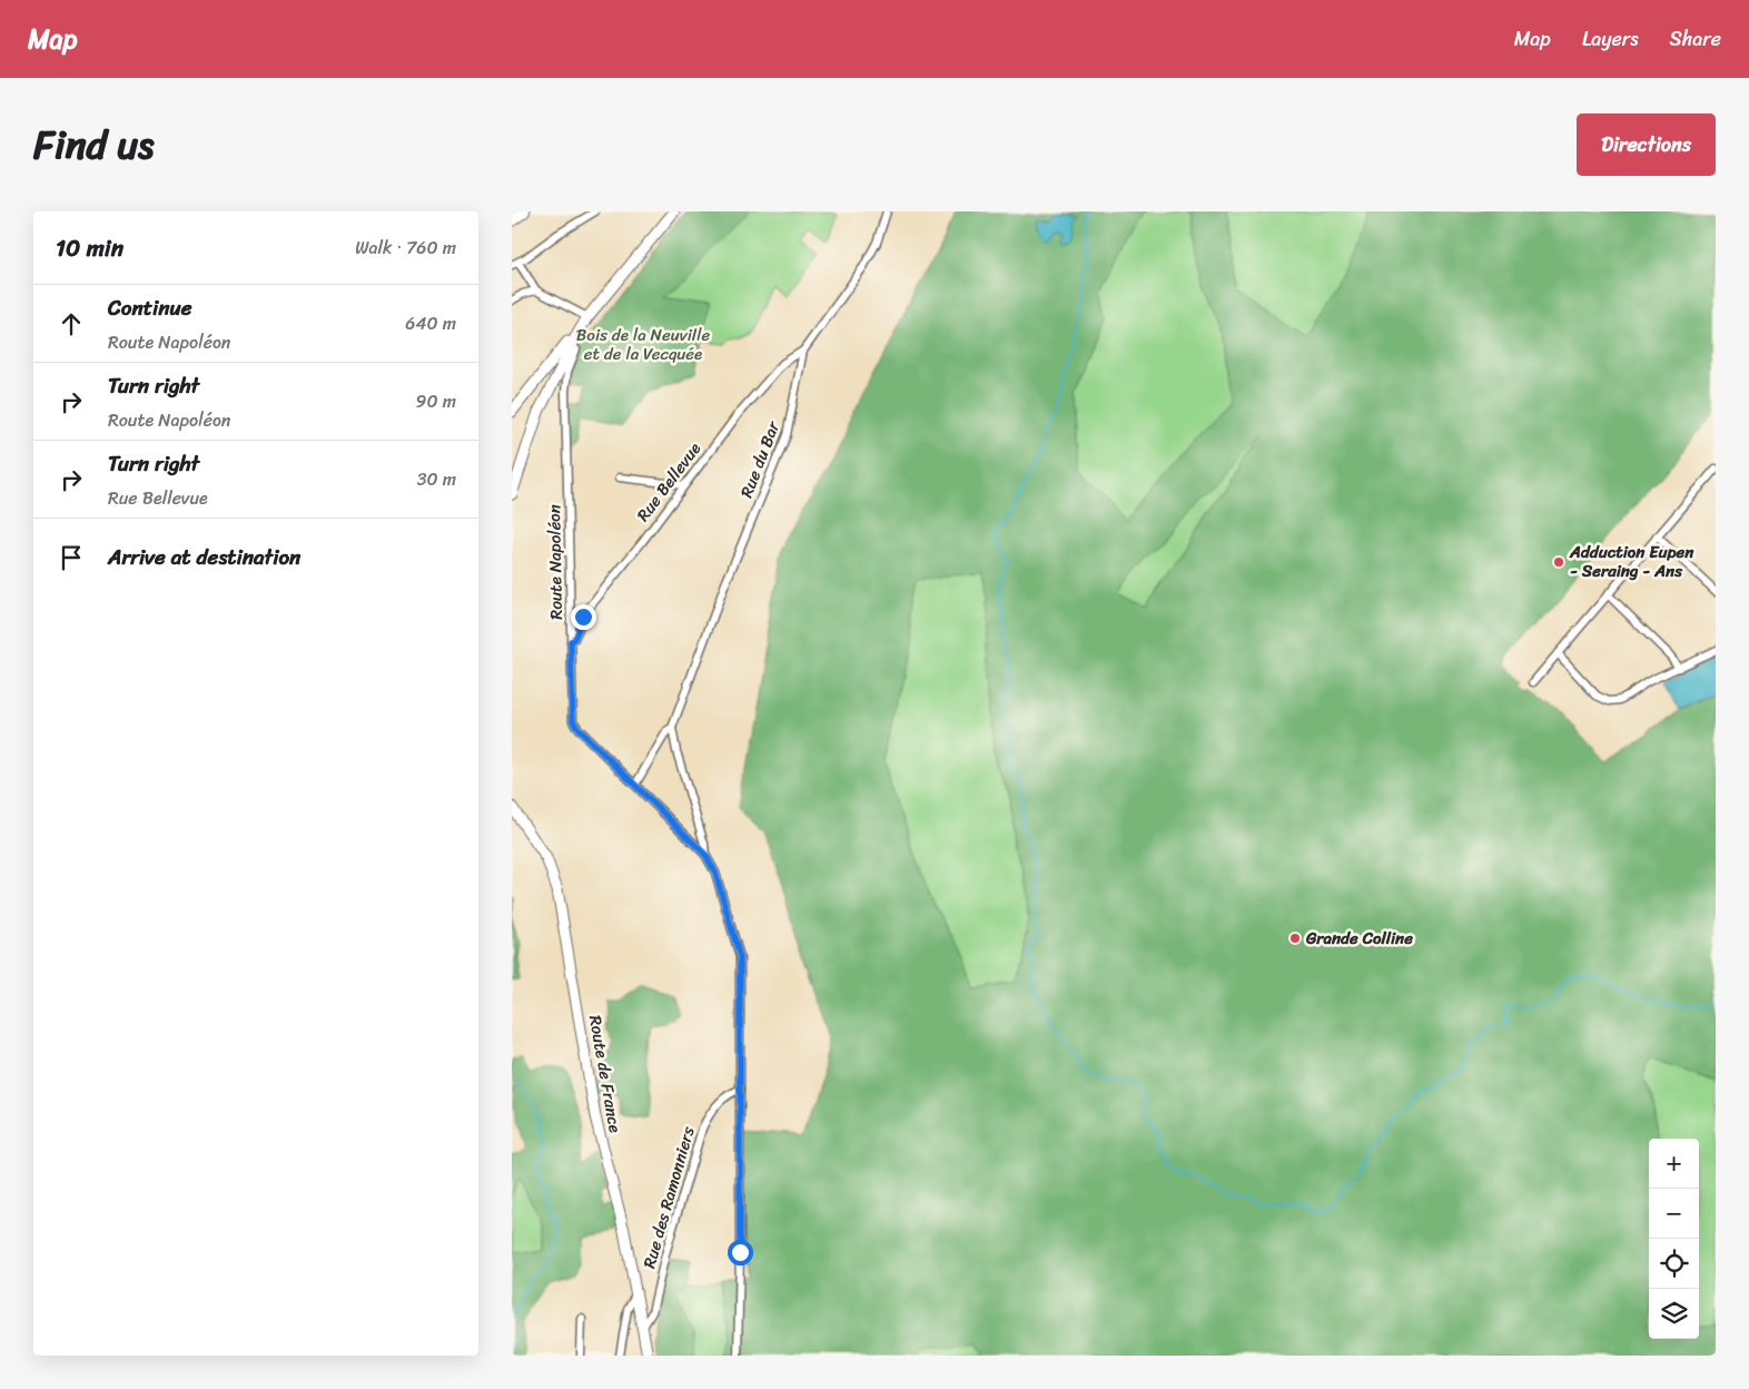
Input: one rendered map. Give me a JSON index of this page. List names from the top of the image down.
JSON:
{
  "streets": {
    "main road": ["Route de France"],
    "street": [
      "Rue du Bar",
      "Rue Bellevue",
      "Route Napoléon",
      "Rue des Ramonniers"
    ]
  },
  "crossings": [
    ["Rue du Bar", "Rue Bellevue"],
    ["Rue du Bar", "Route Napoléon"],
    ["Rue Bellevue", "Route Napoléon"],
    ["Route Napoléon", "Rue des Ramonniers"],
    ["Route de France", "Rue des Ramonniers"]
  ],
  "parks": ["Bois de la Neuville et de la Vecquée"],
  "places": ["Adduction Eupen - Seraing - Ans", "Grande Colline"],
  "page": {
    "header": "Map",
    "nav": ["Map", "Layers", "Share"],
    "title": "Find us",
    "buttons": "Directions",
    "heading": ["10 min", "Walk · 760 m"],
    "list": [
      ["Continue", "Route Napoléon", "640 m"],
      ["Turn right", "Route Napoléon", "90 m"],
      ["Turn right", "Rue Bellevue", "30 m"],
      "Arrive at destination"
    ],
    "map_buttons": ["+", "−"]
  }
}
